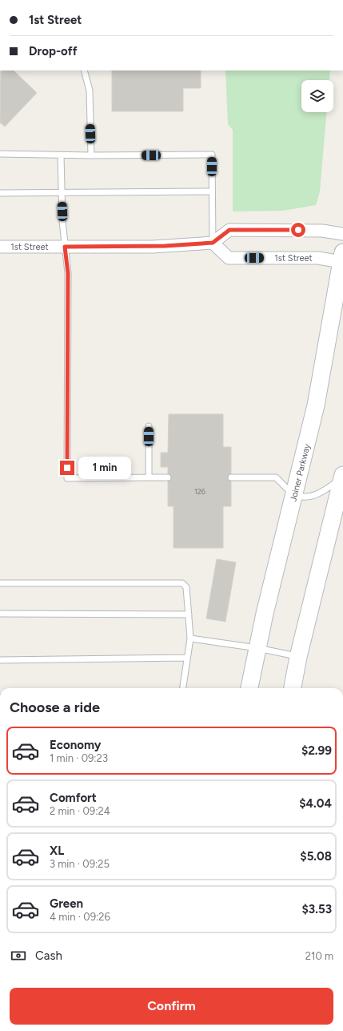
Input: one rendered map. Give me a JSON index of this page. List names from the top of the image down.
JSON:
{
  "streets": {
    "main road": ["Joiner Parkway"],
    "street": ["1st Street"]
  },
  "crossings": [
    ["1st Street", "Joiner Parkway"]
  ],
  "house_numbers": ["126"],
  "page": {
    "banner": ["1st Street", "Drop-off"],
    "bubble": "1 min",
    "heading": "Choose a ride",
    "list": [
      {
        "name": "Economy",
        "note": "1 min · 09:23",
        "value": "$2.99"
      },
      {
        "name": "Comfort",
        "note": "2 min · 09:24",
        "value": "$4.04"
      },
      {
        "name": "XL",
        "note": "3 min · 09:25",
        "value": "$5.08"
      },
      {
        "name": "Green",
        "note": "4 min · 09:26",
        "value": "$3.53"
      }
    ],
    "pay": ["Cash", "210 m"],
    "buttons": "Confirm"
  }
}
